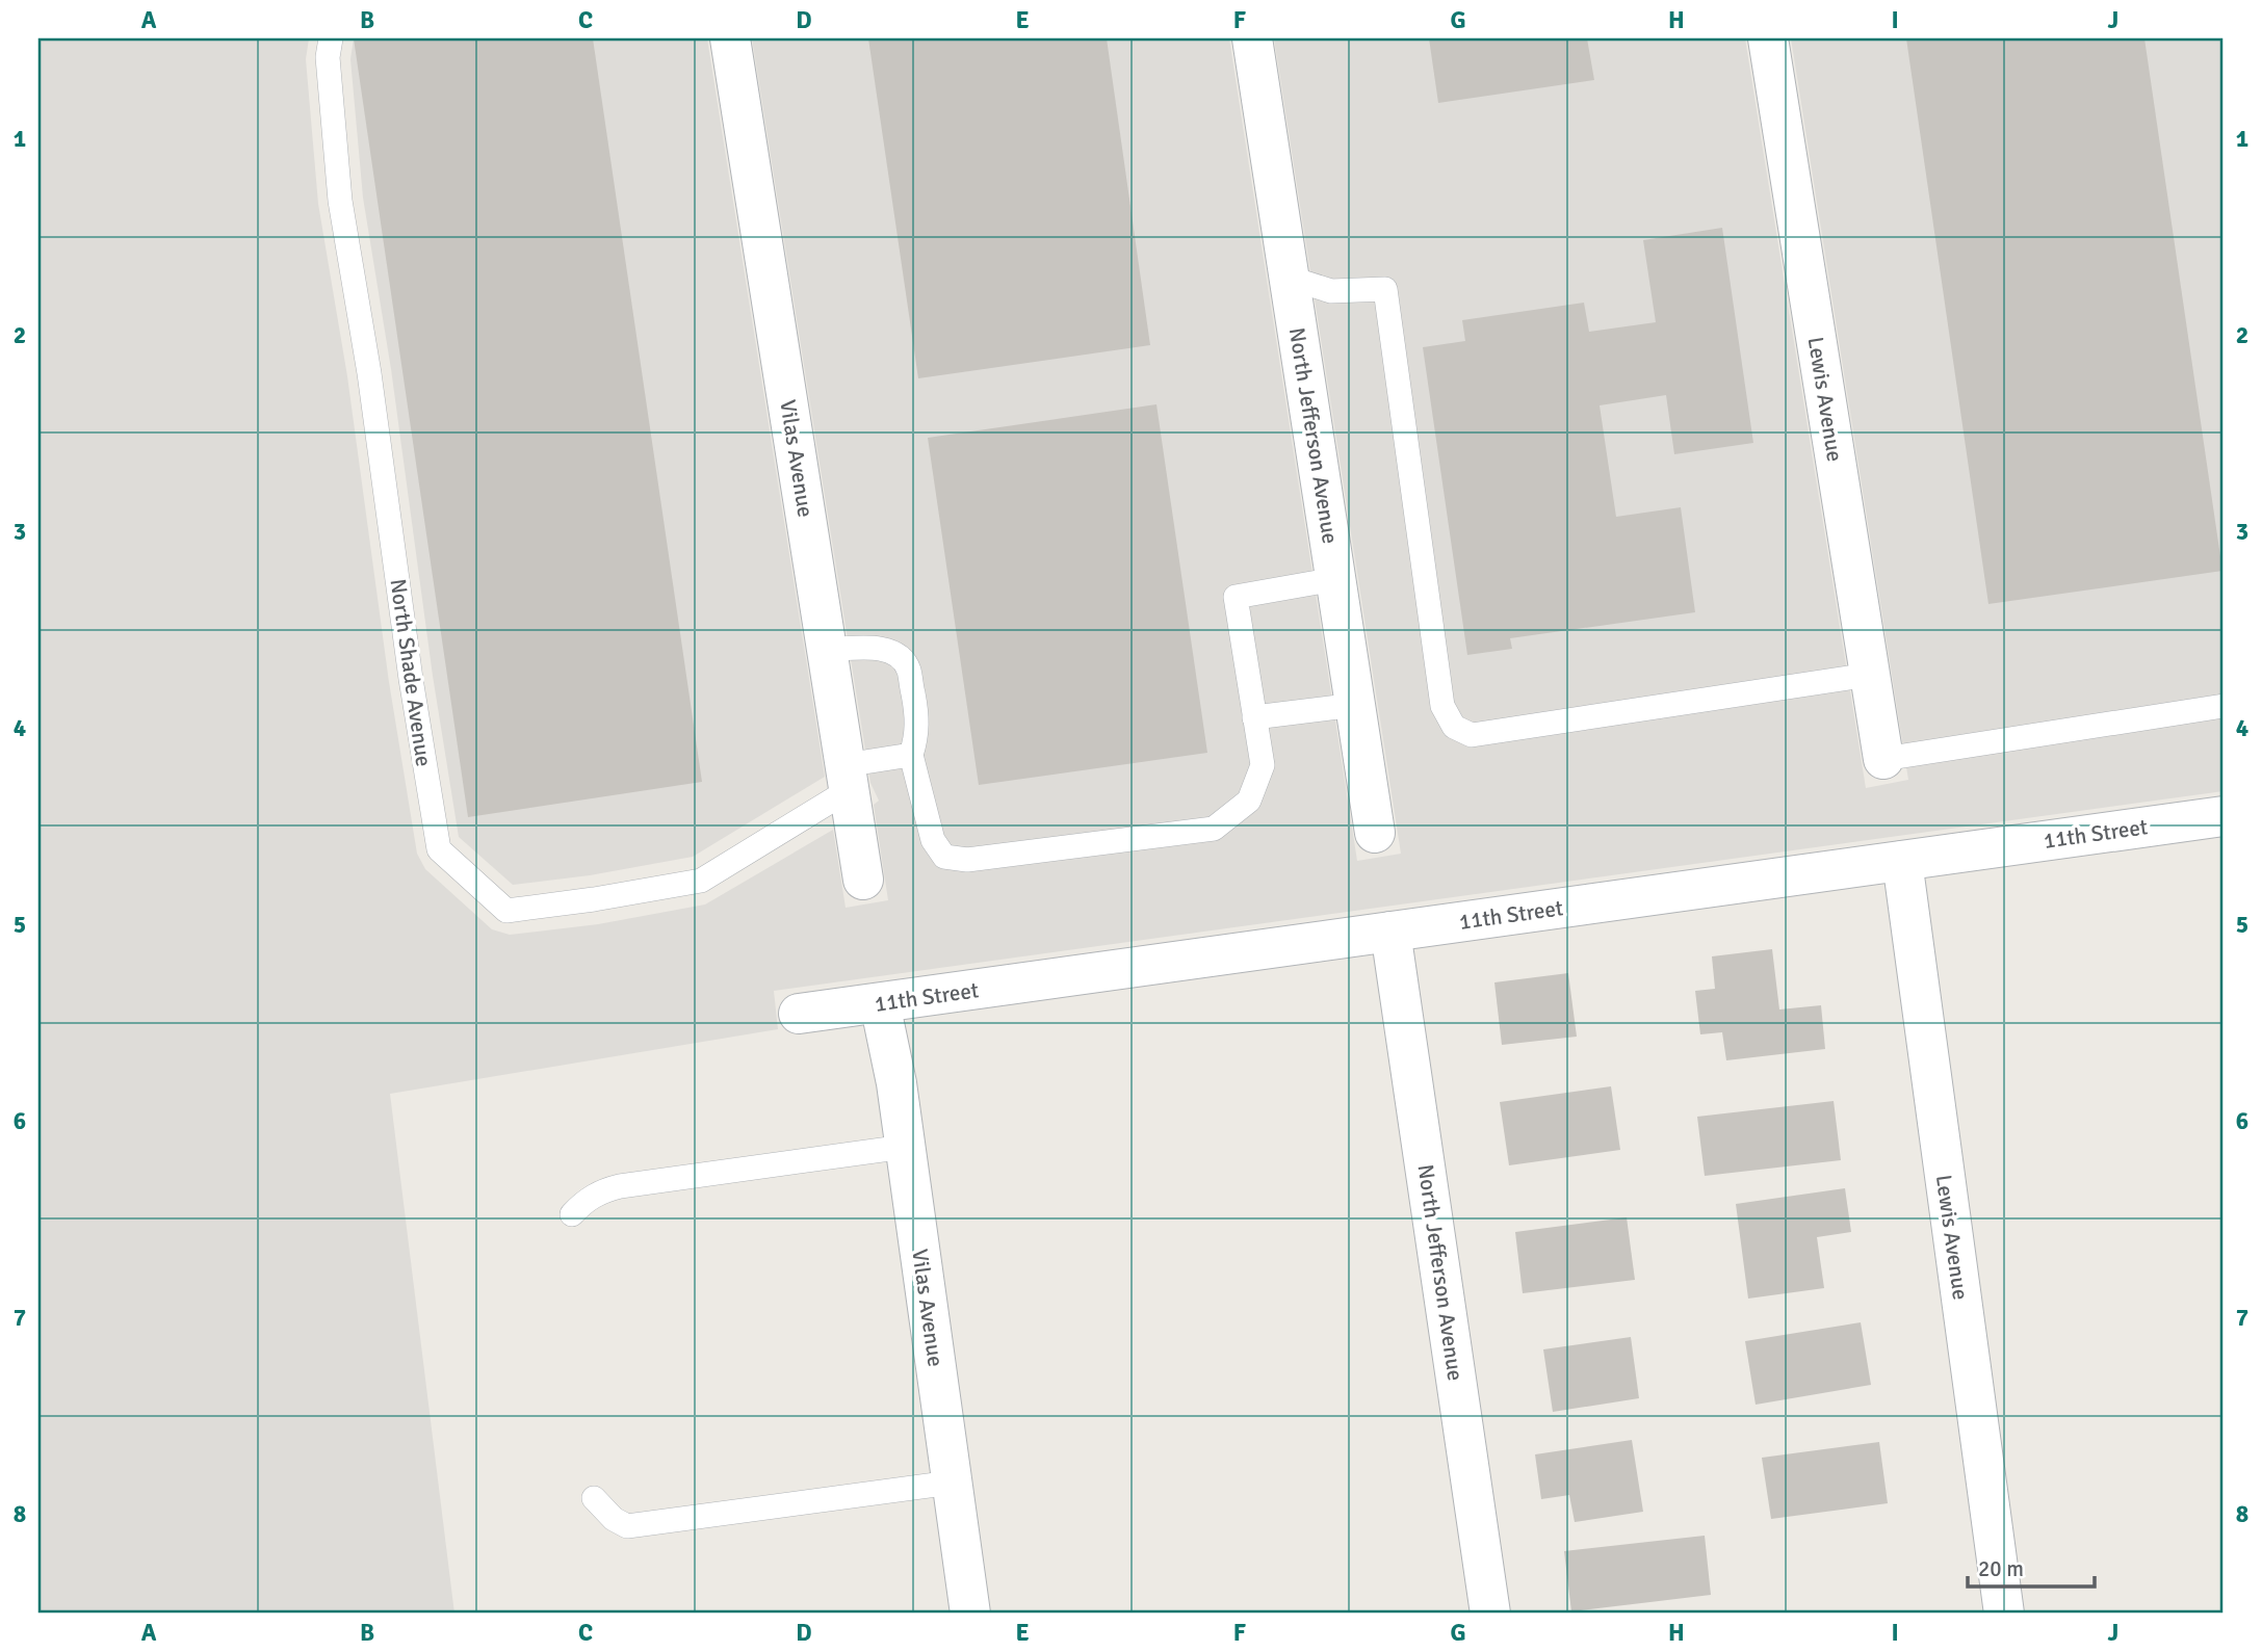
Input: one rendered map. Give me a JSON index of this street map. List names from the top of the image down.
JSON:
{
  "streets": {
    "street": [
      "Lewis Avenue",
      "North Jefferson Avenue",
      "Vilas Avenue",
      "11th Street"
    ],
    "lane": ["North Shade Avenue"]
  },
  "crossings": [
    ["Lewis Avenue", "11th Street"],
    ["North Jefferson Avenue", "11th Street"],
    ["Vilas Avenue", "North Shade Avenue"],
    ["Vilas Avenue", "11th Street"]
  ],
  "scale_bar": "20 m",
  "grid": {
    "columns": [
      "A",
      "B",
      "C",
      "D",
      "E",
      "F",
      "G",
      "H",
      "I",
      "J"
    ],
    "rows": [
      "1",
      "2",
      "3",
      "4",
      "5",
      "6",
      "7",
      "8"
    ]
  }
}
